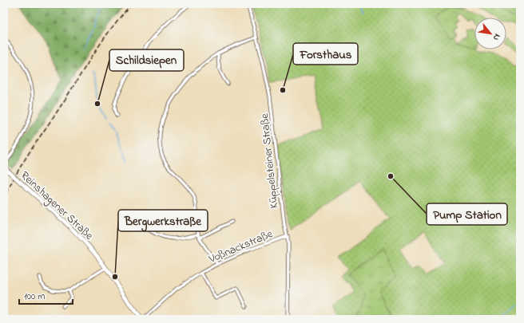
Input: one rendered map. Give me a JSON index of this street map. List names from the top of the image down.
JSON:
{
  "streets": {
    "main road": ["Reinshagener Straße"],
    "street": ["Küppelsteiner Straße", "Voßnackstraße"]
  },
  "crossings": [
    ["Küppelsteiner Straße", "Voßnackstraße"],
    ["Reinshagener Straße", "Voßnackstraße"]
  ],
  "places": [
    "Forsthaus",
    "Schildsiepen",
    "Pump Station",
    "Bergwerkstraße"
  ],
  "scale_bar": "100 m",
  "north": "bottom right"
}
